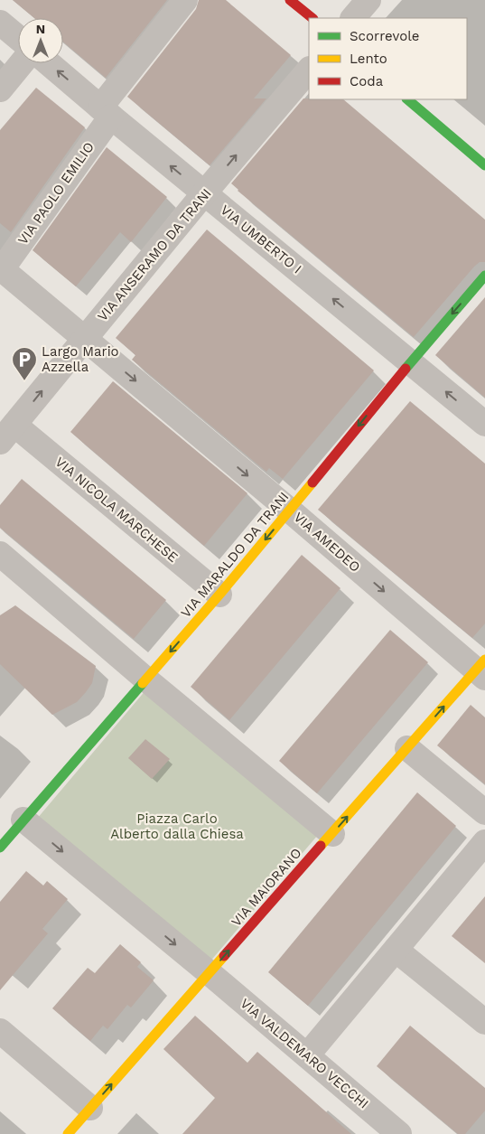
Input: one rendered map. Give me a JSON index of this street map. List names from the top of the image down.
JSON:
{
  "streets": {
    "street": [
      "VIA PAOLO EMILIO",
      "VIA UMBERTO I",
      "VIA ANSERAMO DA TRANI",
      "VIA NICOLA MARCHESE",
      "VIA AMEDEO",
      "VIA MARALDO DA TRANI",
      "VIA MAIORANO",
      "VIA VALDEMARO VECCHI"
    ]
  },
  "crossings": [
    ["VIA PAOLO EMILIO", "VIA UMBERTO I"],
    ["VIA PAOLO EMILIO", "VIA ANSERAMO DA TRANI"],
    ["VIA PAOLO EMILIO", "VIA AMEDEO"],
    ["VIA UMBERTO I", "VIA ANSERAMO DA TRANI"],
    ["VIA UMBERTO I", "VIA MARALDO DA TRANI"],
    ["VIA ANSERAMO DA TRANI", "VIA NICOLA MARCHESE"],
    ["VIA ANSERAMO DA TRANI", "VIA AMEDEO"],
    ["VIA NICOLA MARCHESE", "VIA MARALDO DA TRANI"],
    ["VIA AMEDEO", "VIA MARALDO DA TRANI"],
    ["VIA AMEDEO", "VIA MAIORANO"],
    ["VIA MAIORANO", "VIA VALDEMARO VECCHI"]
  ],
  "one_way": [
    "VIA UMBERTO I",
    "VIA ANSERAMO DA TRANI",
    "VIA MARALDO DA TRANI",
    "VIA MAIORANO"
  ],
  "parks": ["Piazza Carlo Alberto dalla Chiesa"],
  "places": {
    "parking": ["Largo Mario Azzella"]
  },
  "legend": ["Scorrevole", "Lento", "Coda"],
  "north": "top"
}
